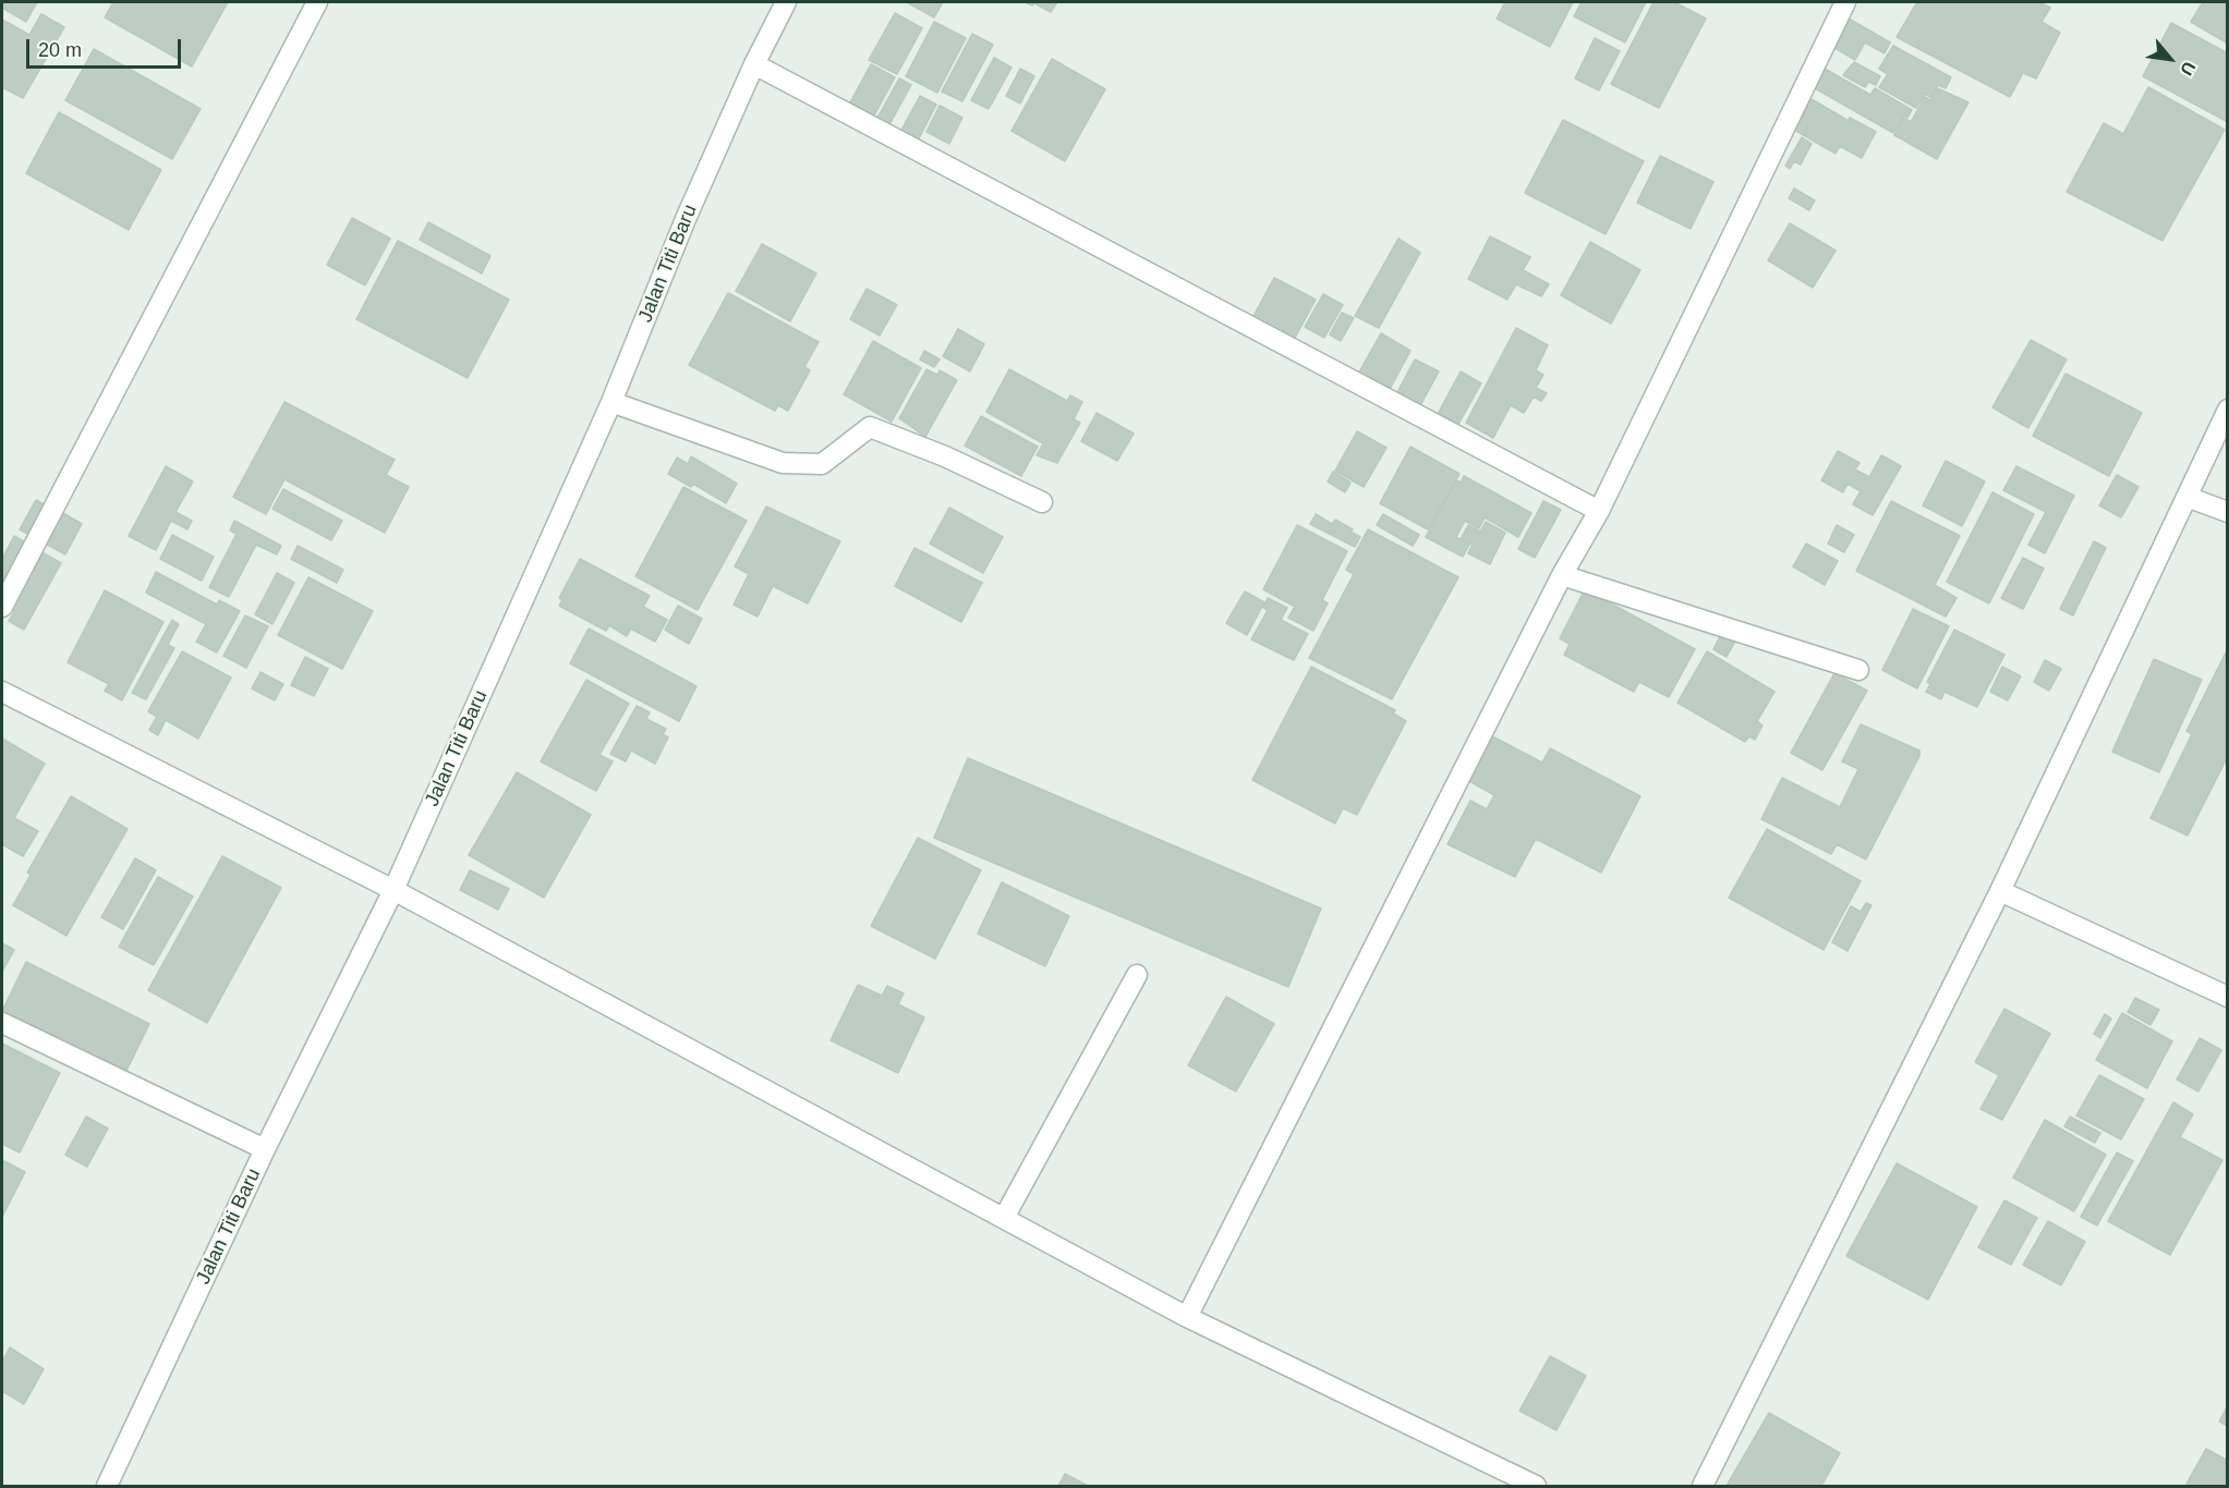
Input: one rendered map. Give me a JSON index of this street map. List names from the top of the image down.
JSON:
{
  "streets": {
    "street": ["Jalan Titi Baru"]
  },
  "scale_bar": "20 m",
  "north": "bottom right"
}
